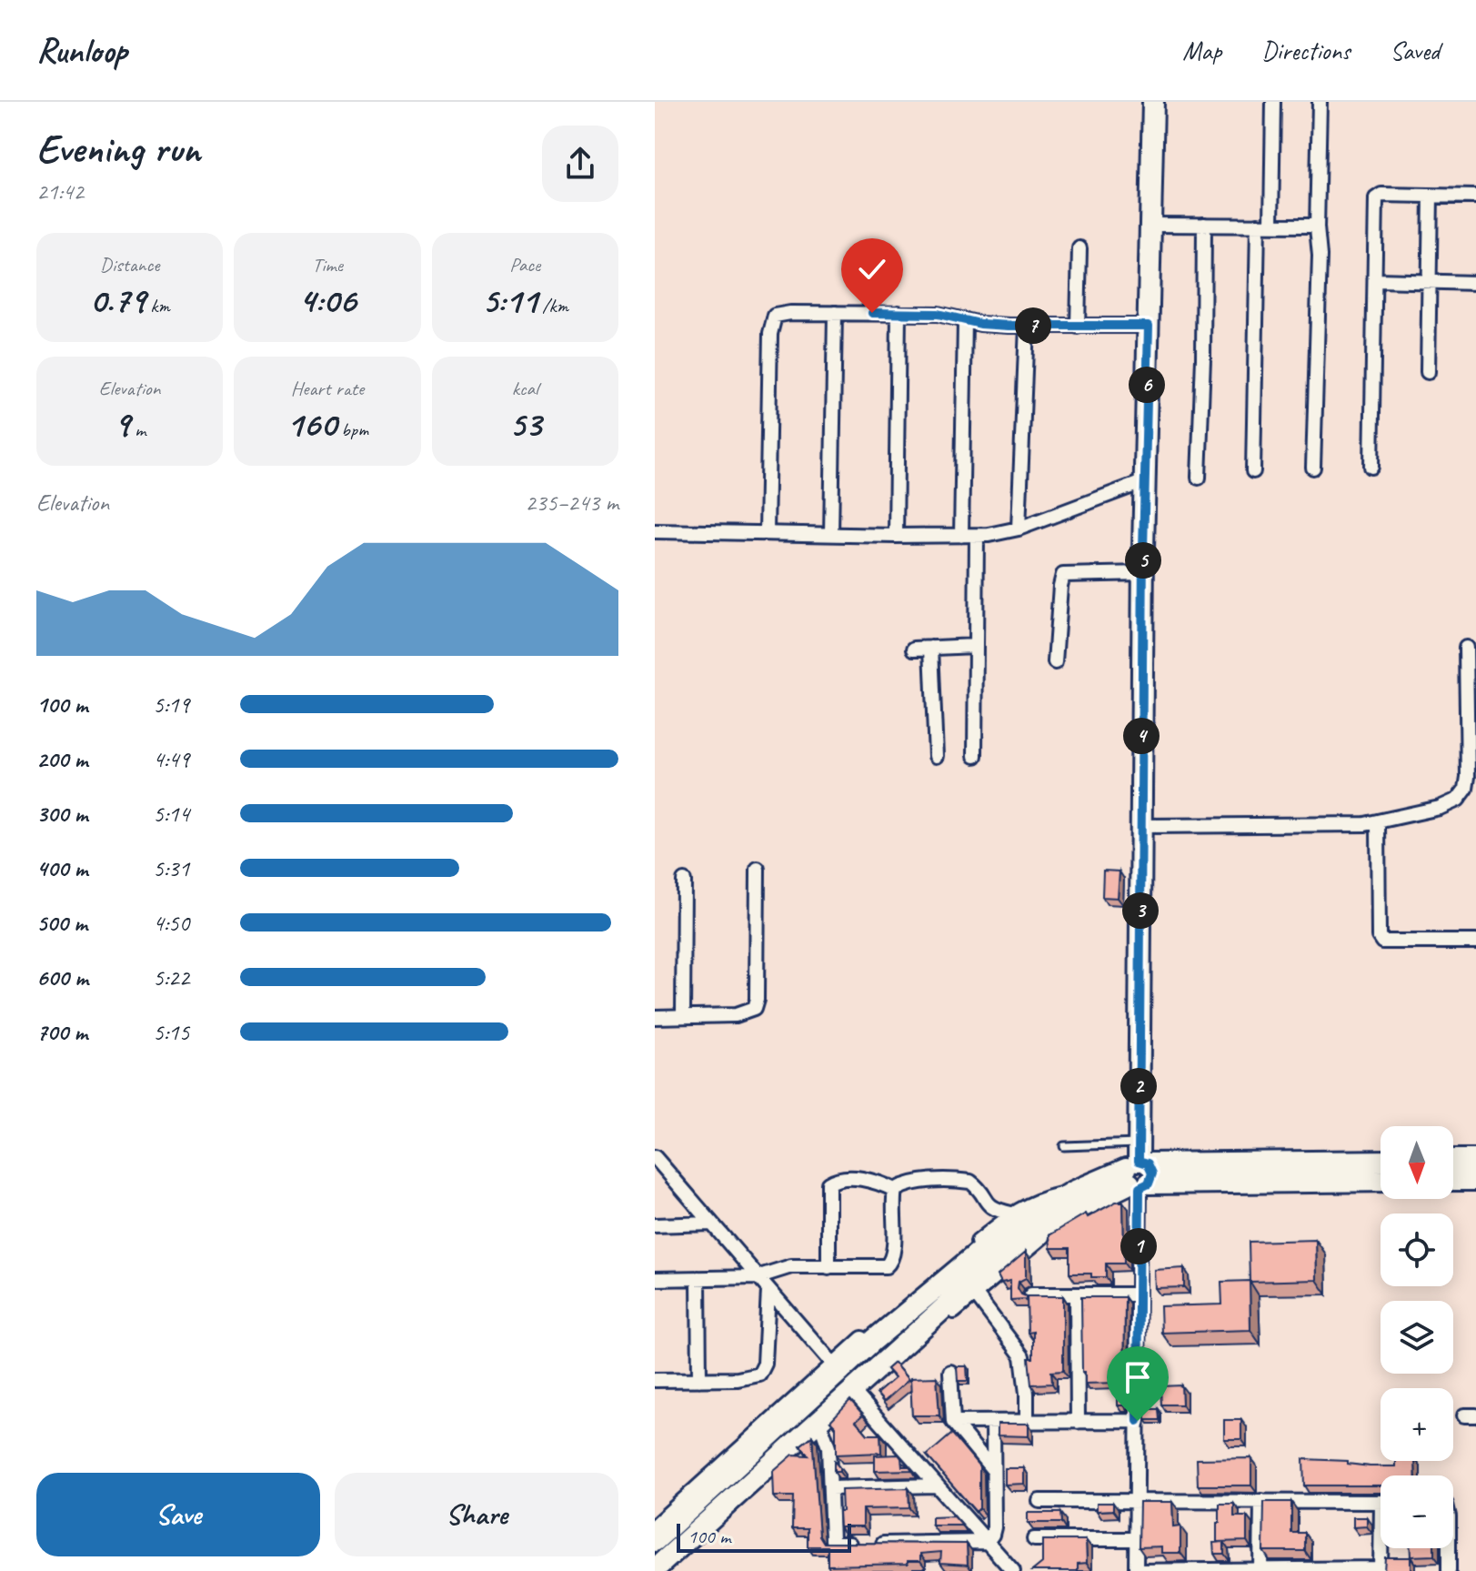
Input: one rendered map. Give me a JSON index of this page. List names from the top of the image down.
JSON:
{
  "scale_bar": "100 m",
  "north": "bottom",
  "page": {
    "header": "Runloop",
    "nav": ["Map", "Directions", "Saved"],
    "heading": ["Evening run", "21:42"],
    "stats": [
      ["Distance", "0.79 km"],
      ["Time", "4:06"],
      ["Pace", "5:11 /km"],
      ["Elevation", "9 m"],
      ["Heart rate", "160 bpm"],
      ["kcal", "53"]
    ],
    "pins": [
      "7",
      "6",
      "5",
      "4",
      "3",
      "2",
      "1"
    ],
    "chart": ["Elevation", "235–243 m"],
    "list": [
      {
        "name": "100 m",
        "note": "5:19"
      },
      {
        "name": "200 m",
        "note": "4:49"
      },
      {
        "name": "300 m",
        "note": "5:14"
      },
      {
        "name": "400 m",
        "note": "5:31"
      },
      {
        "name": "500 m",
        "note": "4:50"
      },
      {
        "name": "600 m",
        "note": "5:22"
      },
      {
        "name": "700 m",
        "note": "5:15"
      }
    ],
    "map_buttons": ["+", "−"],
    "buttons": ["Save", "Share"],
    "scale": "100 m"
  }
}
